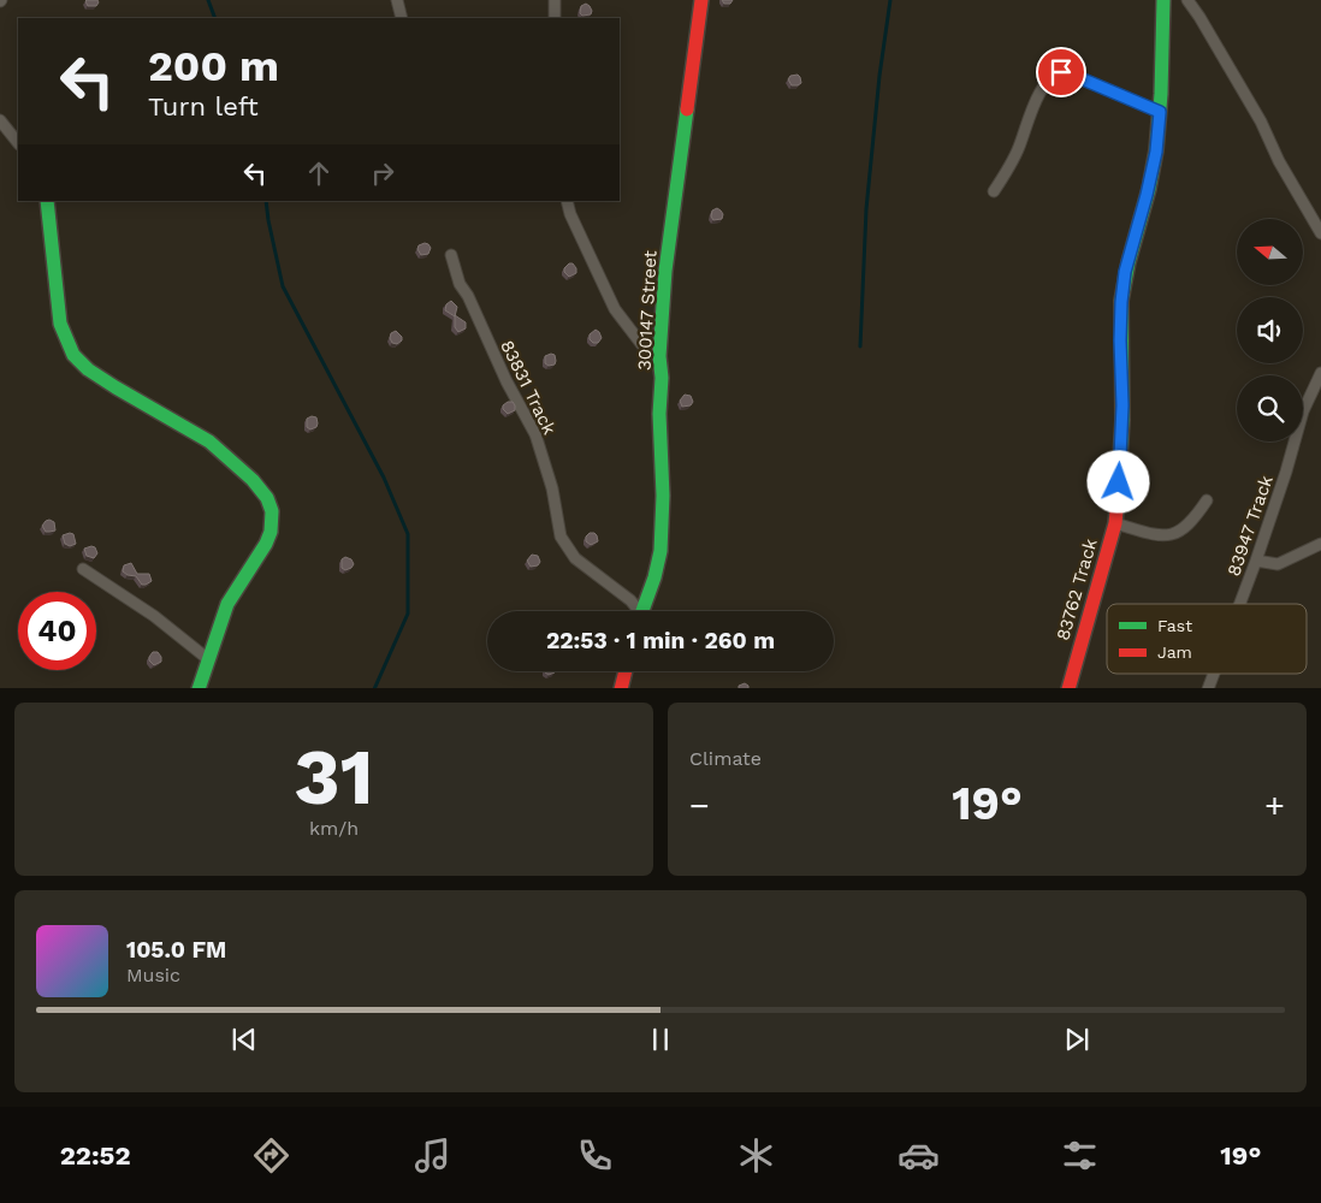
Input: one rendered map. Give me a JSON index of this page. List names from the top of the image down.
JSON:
{
  "streets": {
    "street": [
      "300147 Street",
      "83831 Track",
      "83947 Track",
      "83762 Track"
    ]
  },
  "legend": ["Fast", "Jam"],
  "north": "left",
  "page": {
    "turn": ["200 m", "Turn left"],
    "limit": "40",
    "trip": "22:53 · 1 min · 260 m",
    "tile": [
      ["31", "km/h"],
      "Climate"
    ],
    "heat": ["−", "19°", "+"],
    "song": ["105.0 FM", "Music"],
    "tabs": ["22:52", "19°"]
  }
}
